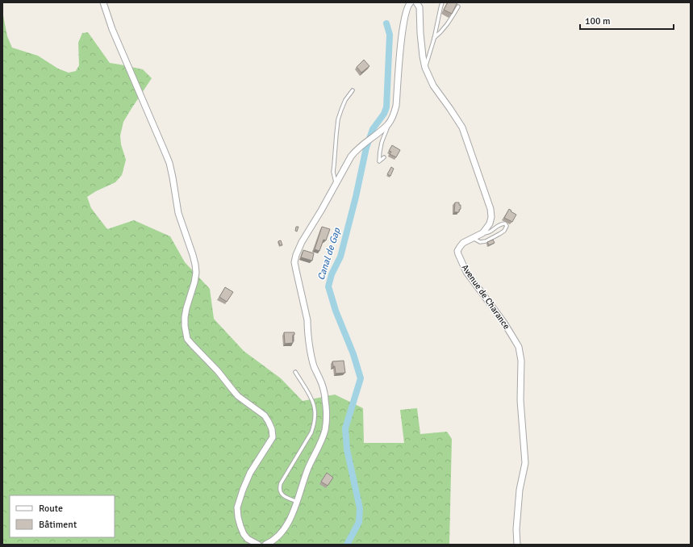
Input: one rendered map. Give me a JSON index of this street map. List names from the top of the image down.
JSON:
{
  "streets": {
    "street": ["Avenue de Charance"]
  },
  "water": ["Canal de Gap"],
  "legend": ["Route", "Bâtiment"],
  "scale_bar": "100 m"
}
